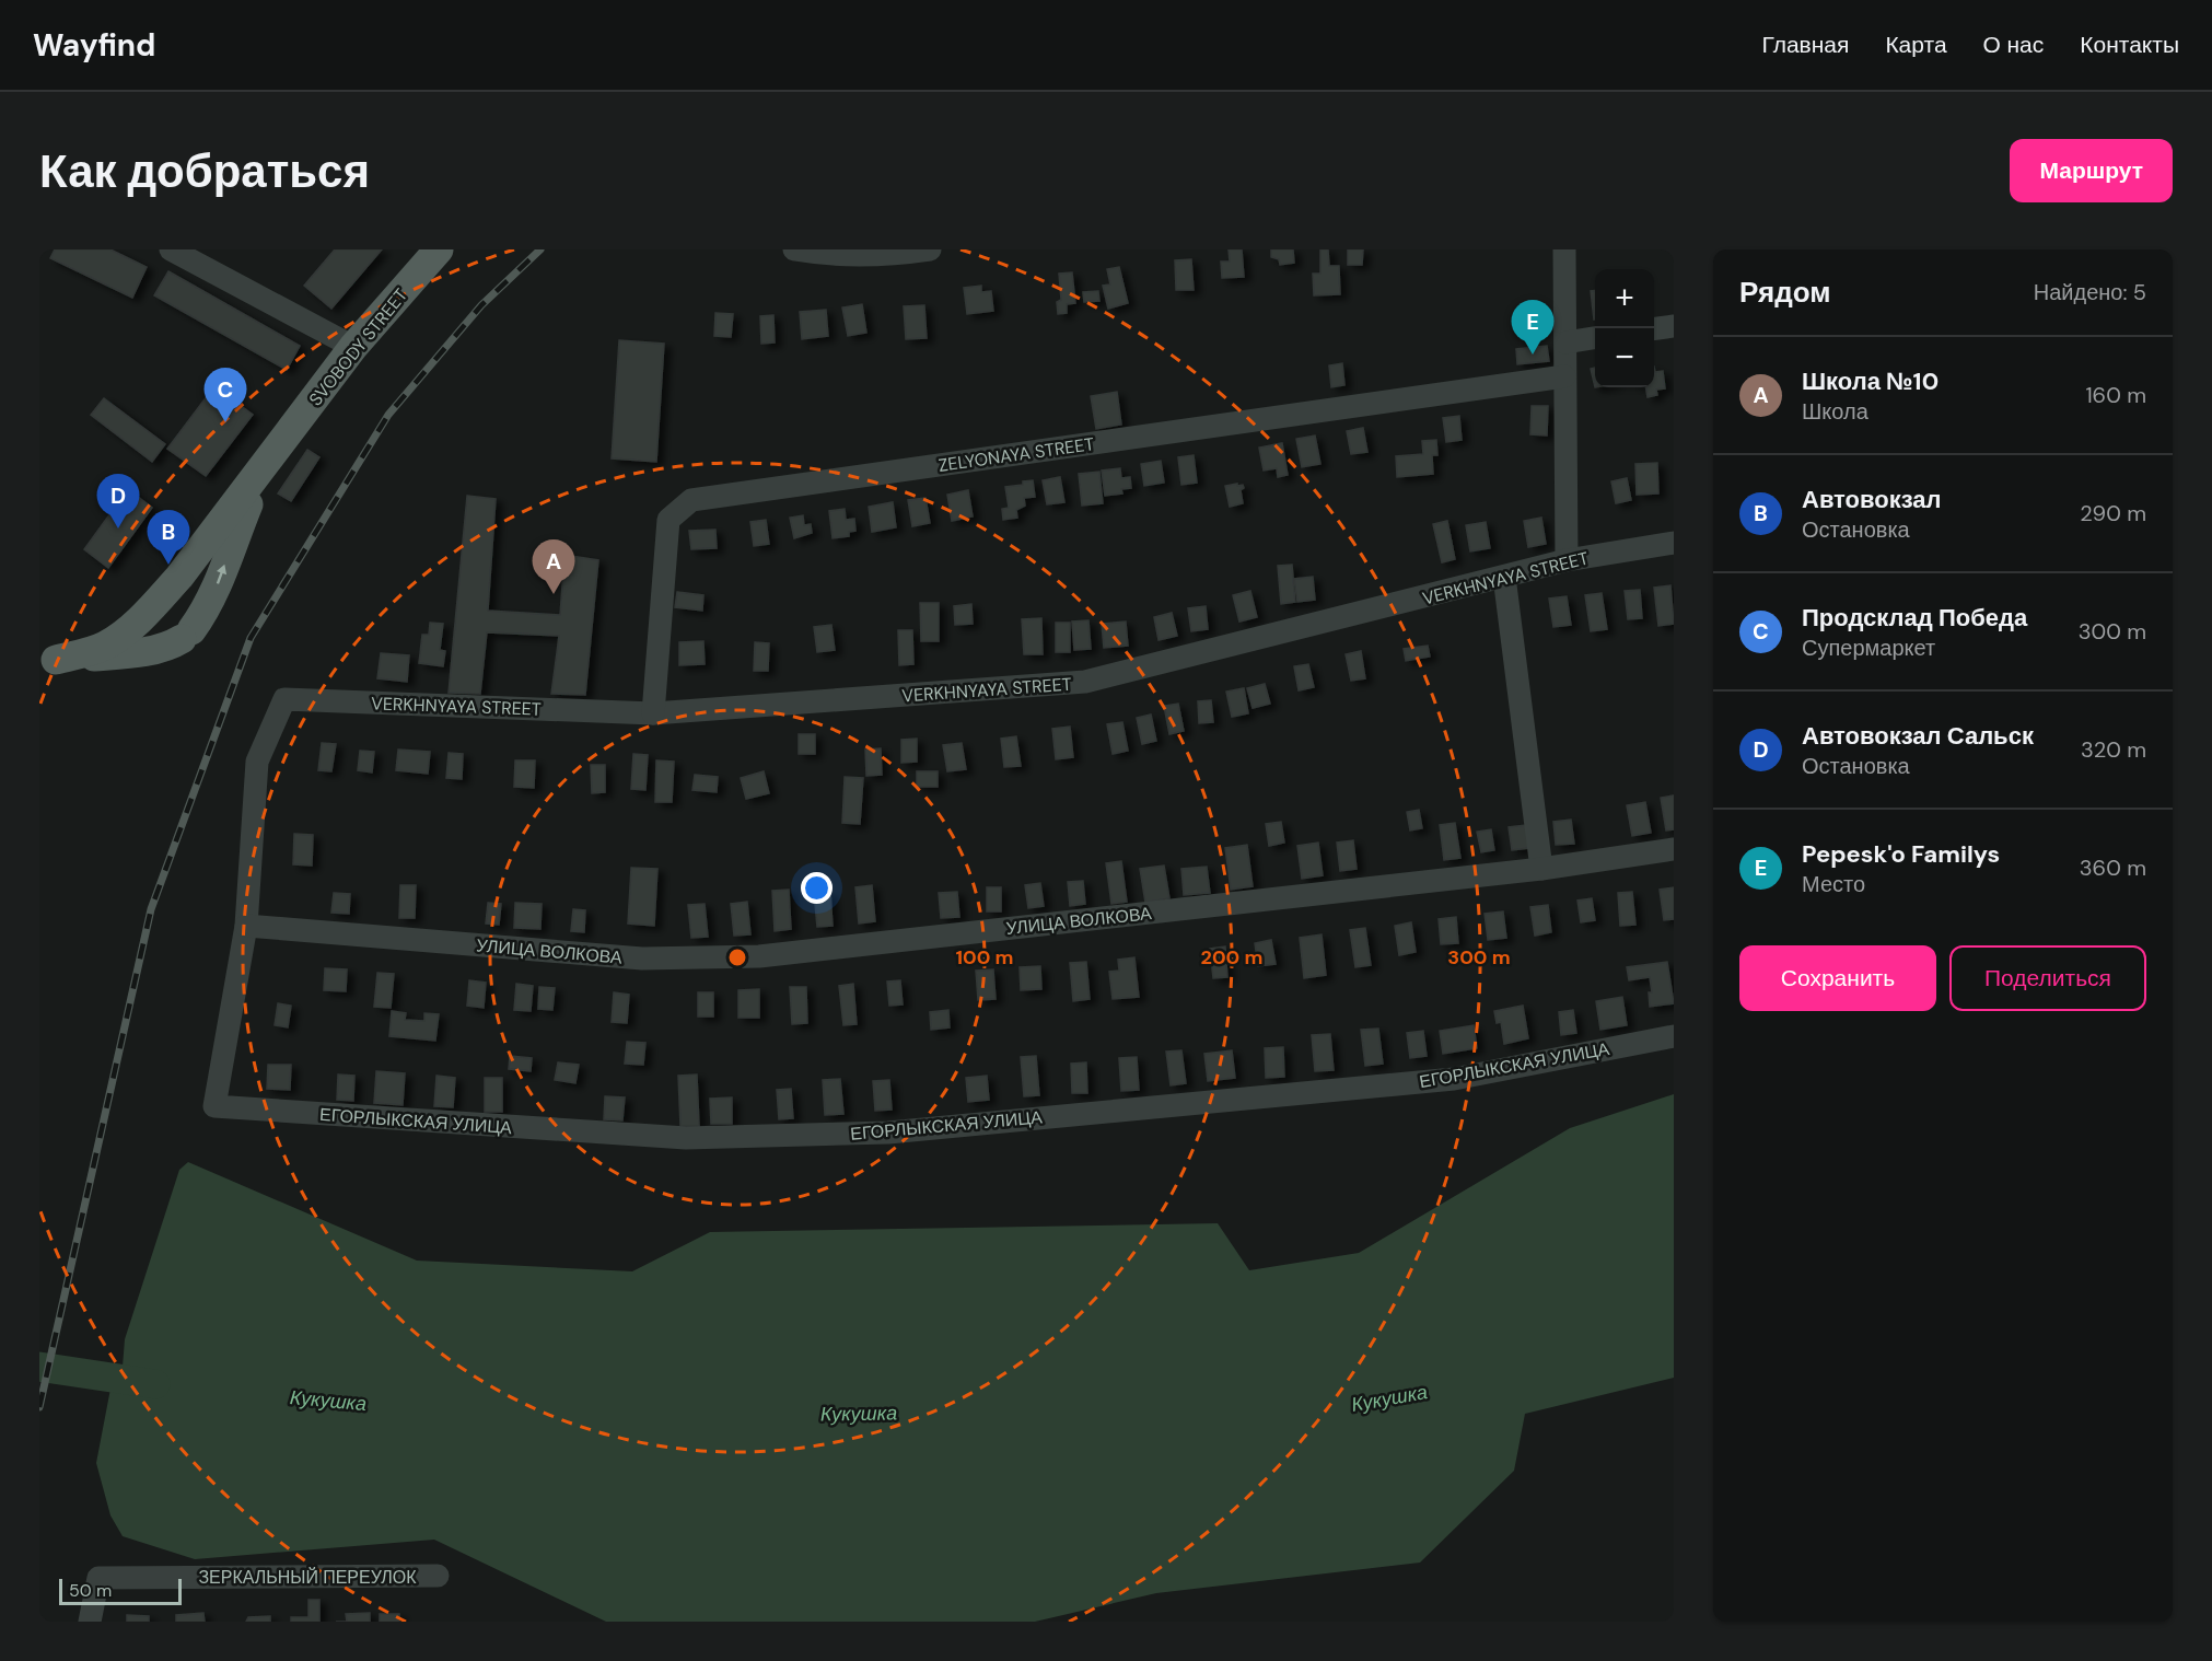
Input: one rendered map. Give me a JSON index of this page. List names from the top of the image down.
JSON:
{
  "streets": {
    "main road": ["SVOBODY STREET"],
    "street": [
      "ZELYONAYA STREET",
      "VERKHNYAYA STREET",
      "УЛИЦА ВОЛКОВА",
      "ЕГОРЛЫКСКАЯ УЛИЦА",
      "ЗЕРКАЛЬНЫЙ ПЕРЕУЛОК"
    ]
  },
  "crossings": [
    ["ZELYONAYA STREET", "VERKHNYAYA STREET"],
    ["VERKHNYAYA STREET", "УЛИЦА ВОЛКОВА"],
    ["VERKHNYAYA STREET", "ЕГОРЛЫКСКАЯ УЛИЦА"],
    ["УЛИЦА ВОЛКОВА", "ЕГОРЛЫКСКАЯ УЛИЦА"]
  ],
  "water": ["Кукушка"],
  "scale_bar": "50 m",
  "page": {
    "header": "Wayfind",
    "nav": [
      "Главная",
      "Карта",
      "О нас",
      "Контакты"
    ],
    "buttons": [
      "Маршрут",
      ["Сохранить", "Поделиться"]
    ],
    "title": "Как добраться",
    "heading": ["Рядом", "Найдено: 5"],
    "map_buttons": ["+", "−"],
    "pins": [
      "E",
      "C",
      "D",
      "B",
      "A"
    ],
    "list": [
      {
        "mark": "A",
        "name": "Школа №10",
        "note": "Школа",
        "value": "160 m"
      },
      {
        "mark": "B",
        "name": "Автовокзал",
        "note": "Остановка",
        "value": "290 m"
      },
      {
        "mark": "C",
        "name": "Продсклад Победа",
        "note": "Супермаркет",
        "value": "300 m"
      },
      {
        "mark": "D",
        "name": "Автовокзал Сальск",
        "note": "Остановка",
        "value": "320 m"
      },
      {
        "mark": "E",
        "name": "Pepesk'o Familys",
        "note": "Место",
        "value": "360 m"
      }
    ],
    "scale": "50 m"
  },
  "rings": ["100 m", "200 m", "300 m"]
}
